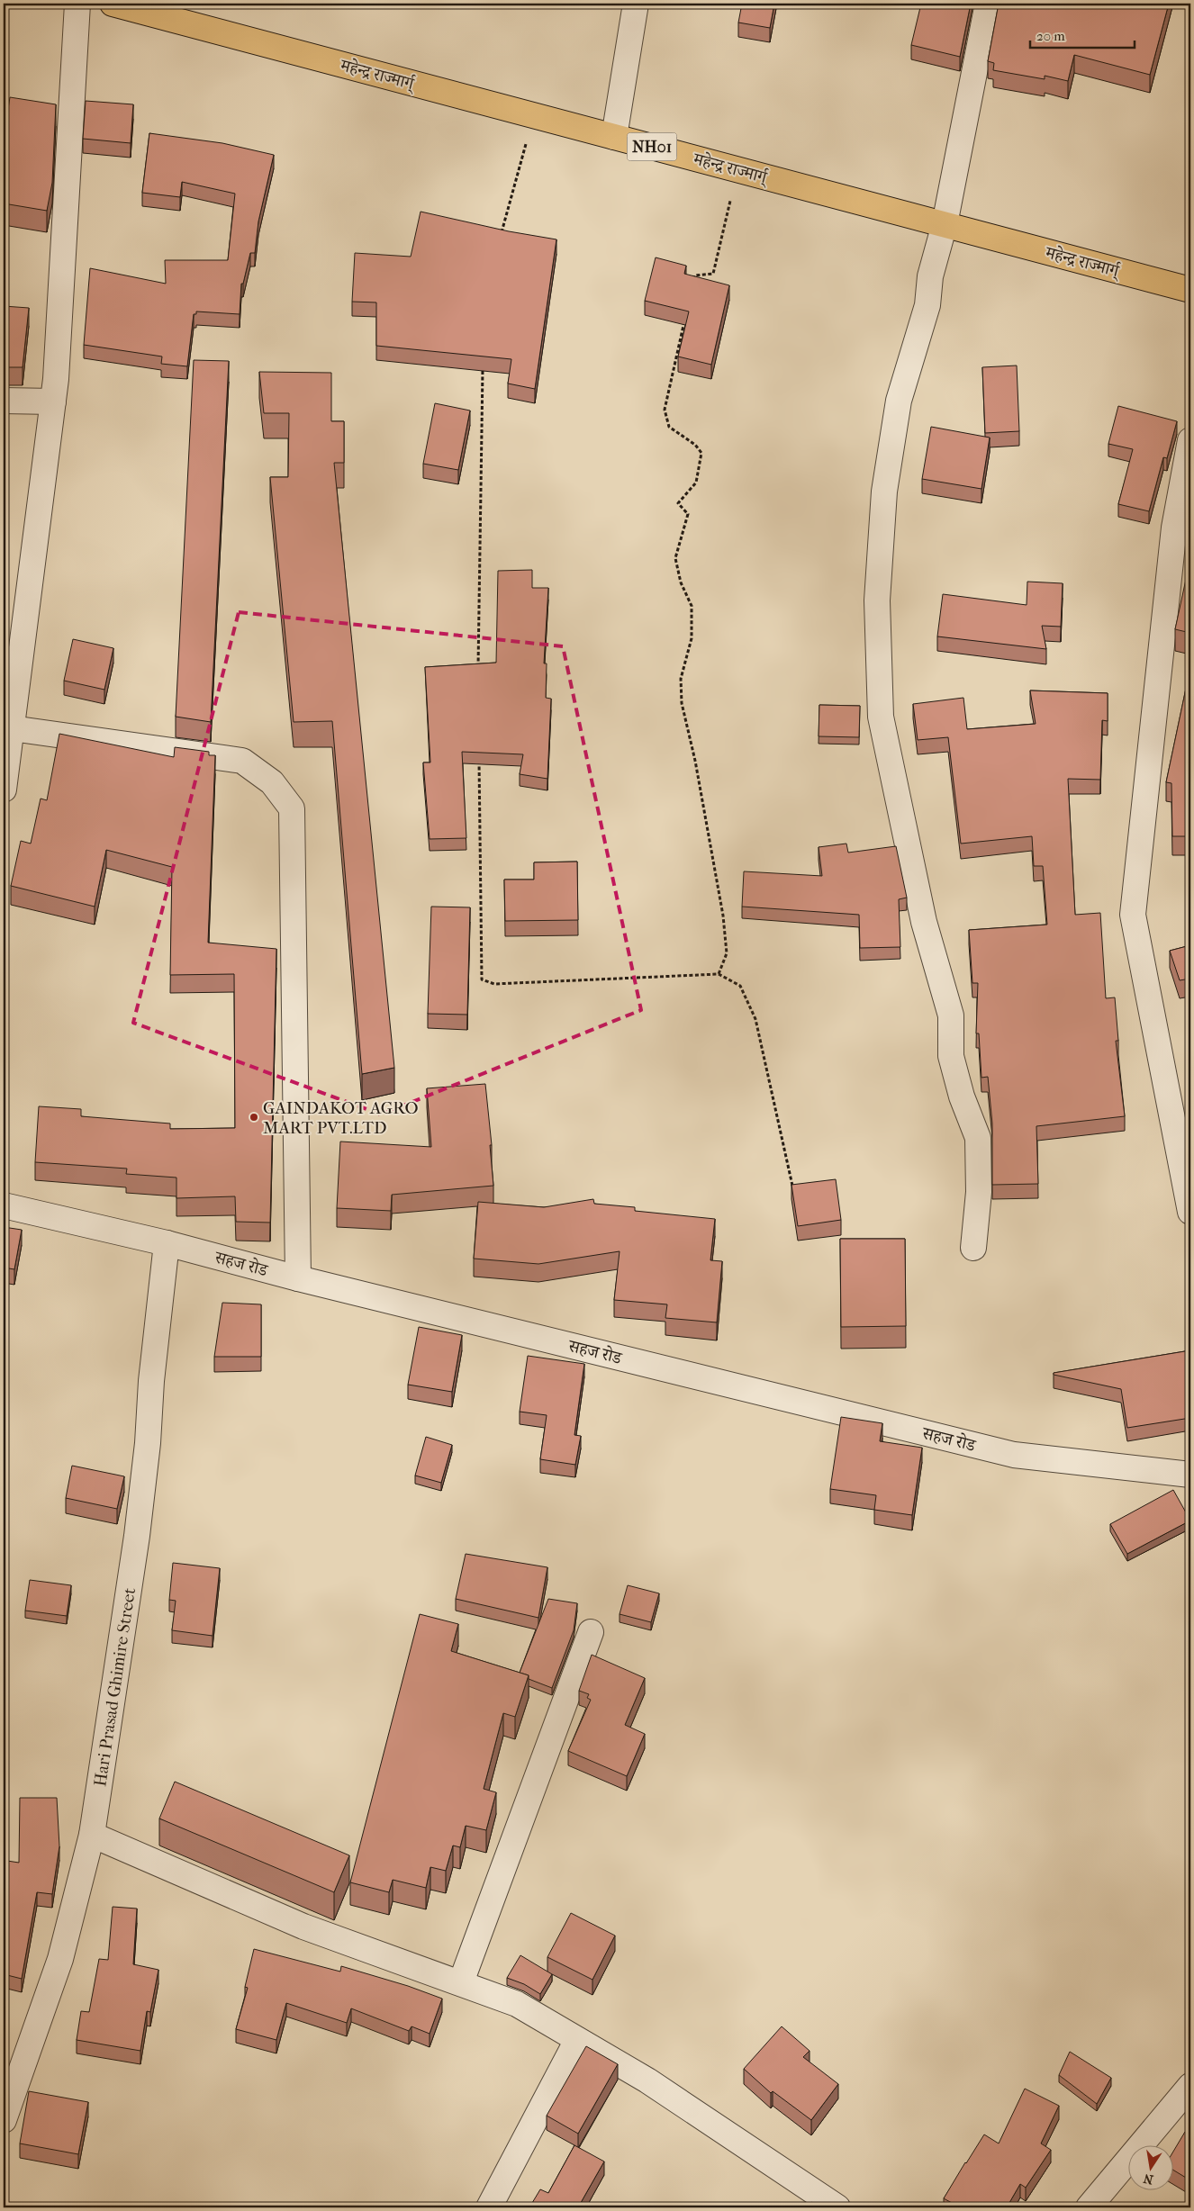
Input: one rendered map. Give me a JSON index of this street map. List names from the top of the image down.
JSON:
{
  "streets": {
    "highway": ["महेन्द्र राज्मार्ग्", "NH01"],
    "street": ["सहज रोड", "Hari Prasad Ghimire Street"]
  },
  "crossings": [
    ["सहज रोड", "Hari Prasad Ghimire Street"]
  ],
  "places": ["GAINDAKOT AGRO MART PVT.LTD"],
  "scale_bar": "20 m",
  "north": "bottom"
}
